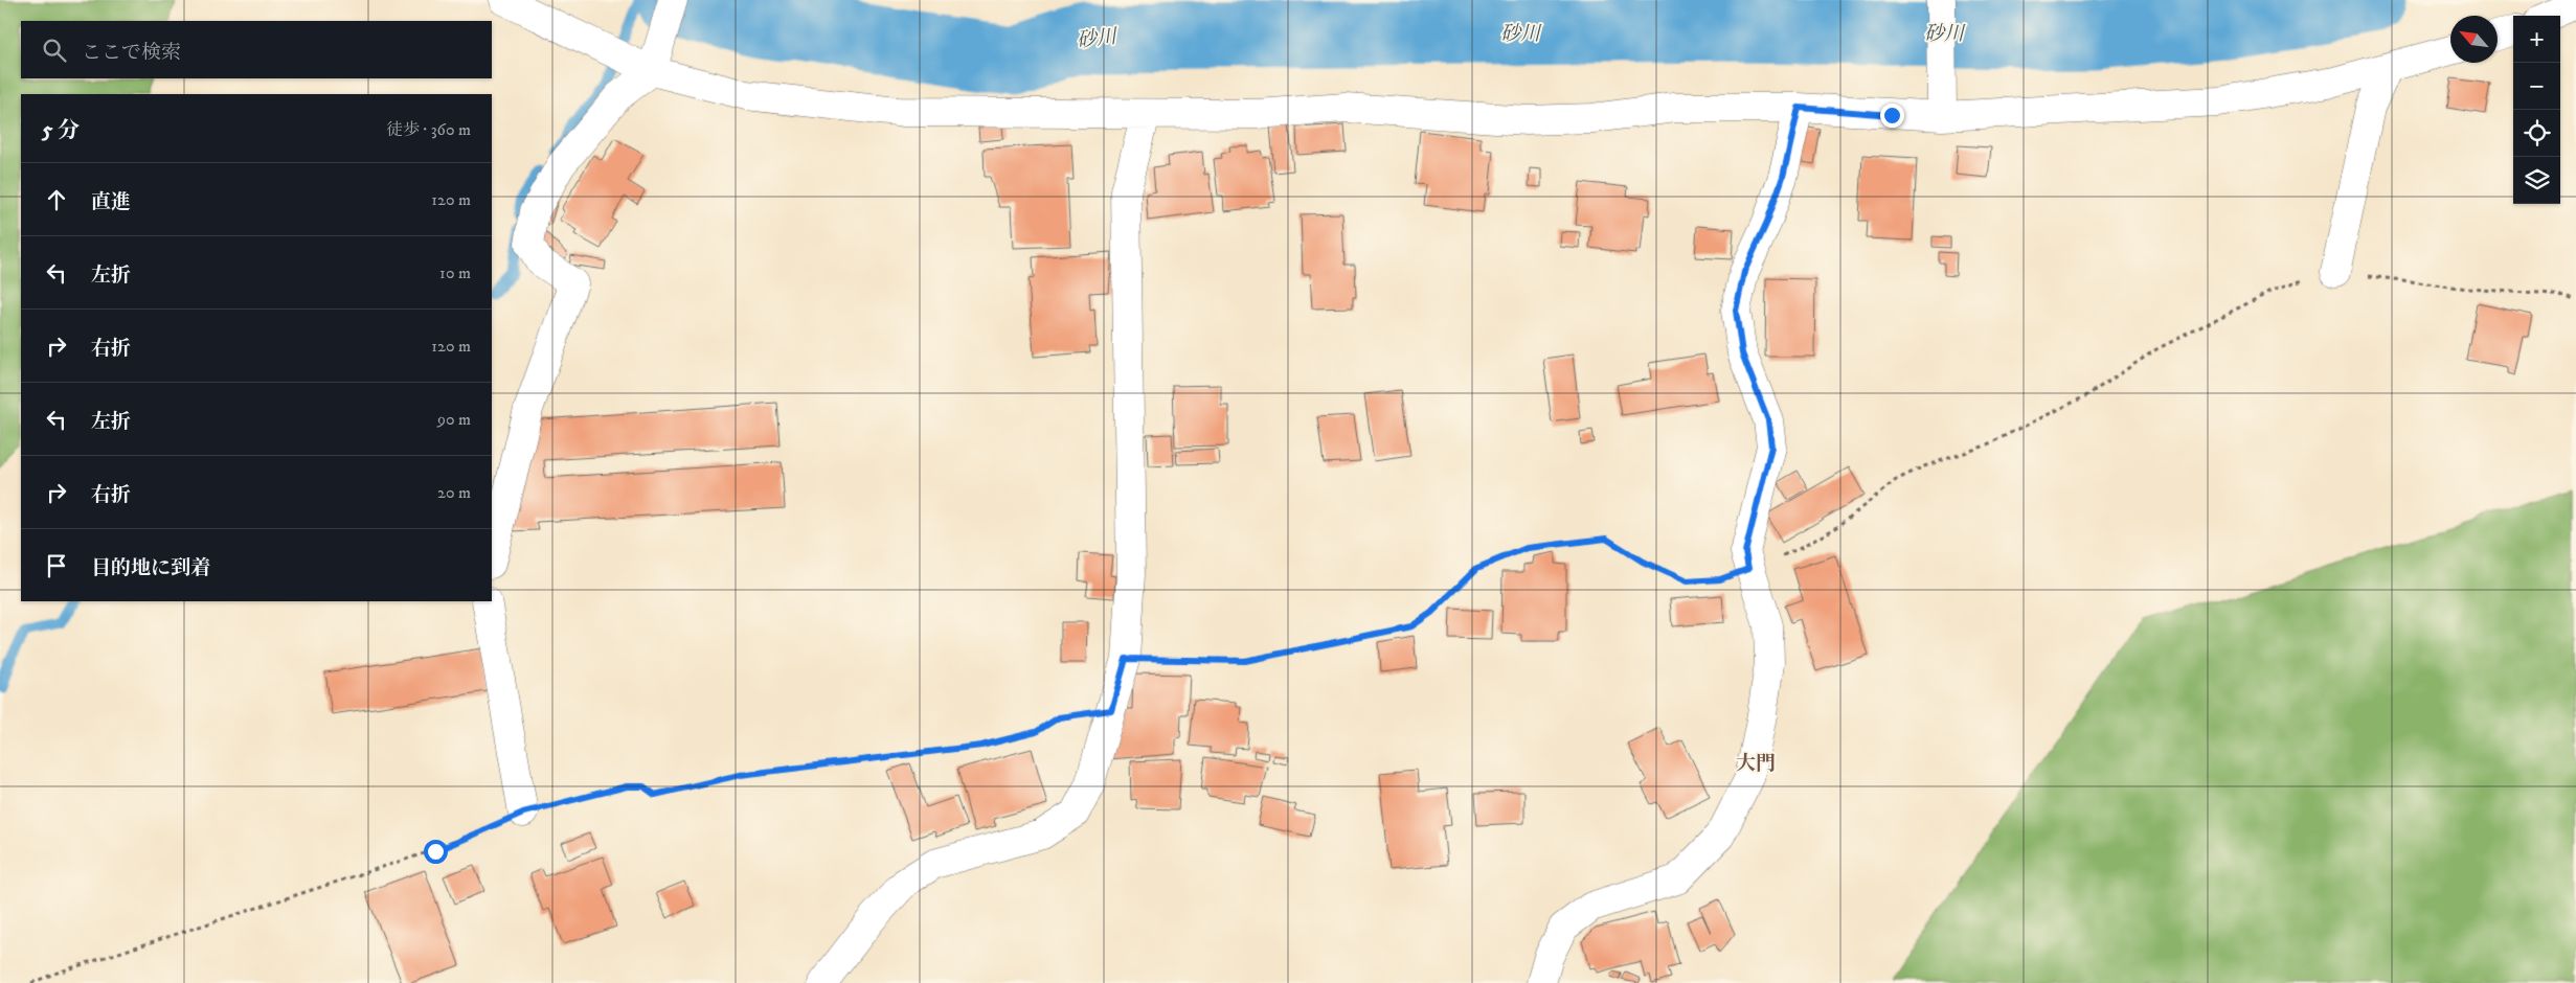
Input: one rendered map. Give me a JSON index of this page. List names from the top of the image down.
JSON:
{
  "districts": ["大門"],
  "water": ["砂川"],
  "north": "top left",
  "page": {
    "map_buttons": ["+", "−"],
    "search": "ここで検索",
    "heading": ["5 分", "徒歩 · 360 m"],
    "list": [
      ["直進", "120 m"],
      ["左折", "10 m"],
      ["右折", "120 m"],
      ["左折", "90 m"],
      ["右折", "20 m"],
      "目的地に到着"
    ]
  }
}
